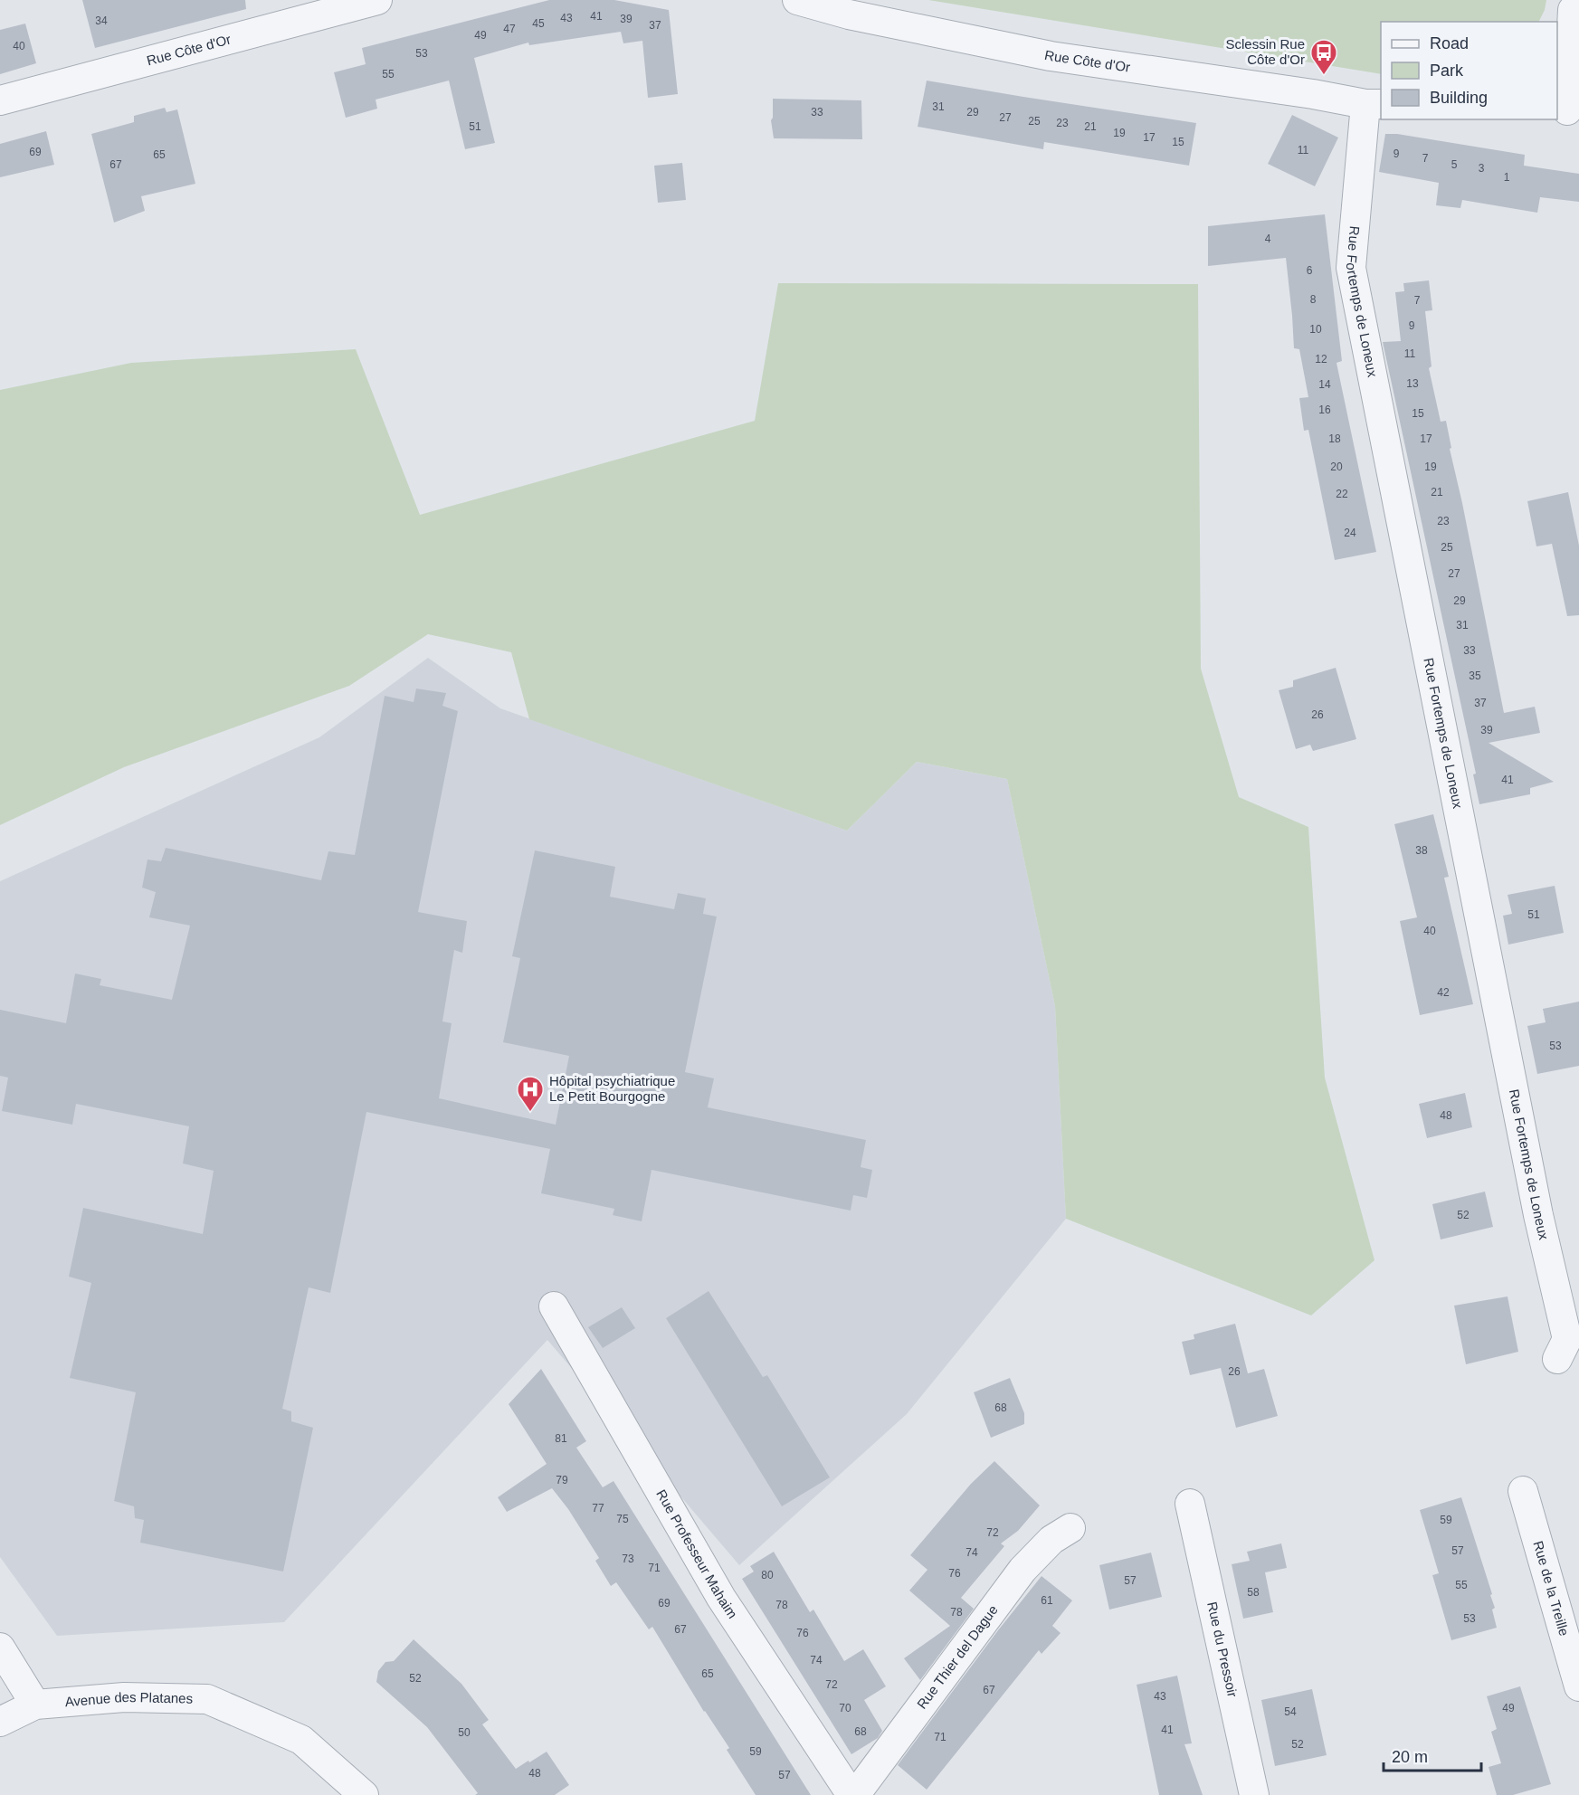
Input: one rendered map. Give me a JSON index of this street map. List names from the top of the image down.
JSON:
{
  "streets": {
    "street": [
      "Rue Côte d'Or",
      "Rue Fortemps de Loneux",
      "Rue Professeur Mahaim",
      "Rue de la Treille",
      "Rue du Pressoir",
      "Rue Thier del Dague",
      "Avenue des Platanes"
    ]
  },
  "crossings": [
    ["Rue Côte d'Or", "Rue Fortemps de Loneux"],
    ["Rue Professeur Mahaim", "Rue Thier del Dague"]
  ],
  "places": {
    "bus stop": ["Sclessin Rue Côte d'Or"],
    "hospital": ["Hôpital psychiatrique Le Petit Bourgogne"]
  },
  "house_numbers": [
    "41",
    "43",
    "39",
    "34",
    "45",
    "37",
    "47",
    "49",
    "40",
    "53",
    "55",
    "31",
    "33",
    "29",
    "27",
    "25",
    "23",
    "51",
    "21",
    "19",
    "17",
    "15",
    "11",
    "69",
    "9",
    "65",
    "7",
    "67",
    "5",
    "3",
    "1",
    "4",
    "6",
    "8",
    "7",
    "9",
    "10",
    "11",
    "12",
    "13",
    "14",
    "16",
    "15",
    "18",
    "17",
    "20",
    "19",
    "21",
    "22",
    "23",
    "24",
    "25",
    "27",
    "29",
    "31",
    "33",
    "35",
    "37",
    "26",
    "39",
    "41",
    "38",
    "51",
    "40",
    "42",
    "53",
    "48",
    "52",
    "26",
    "68",
    "81",
    "79",
    "77",
    "75",
    "59",
    "72",
    "57",
    "74",
    "73",
    "71",
    "76",
    "80",
    "57",
    "55",
    "58",
    "61",
    "69",
    "78",
    "78",
    "53",
    "67",
    "76",
    "74",
    "65",
    "52",
    "72",
    "67",
    "43",
    "70",
    "49",
    "54",
    "41",
    "68",
    "50",
    "71",
    "52",
    "59",
    "48",
    "57"
  ],
  "legend": ["Road", "Park", "Building"],
  "scale_bar": "20 m"
}
